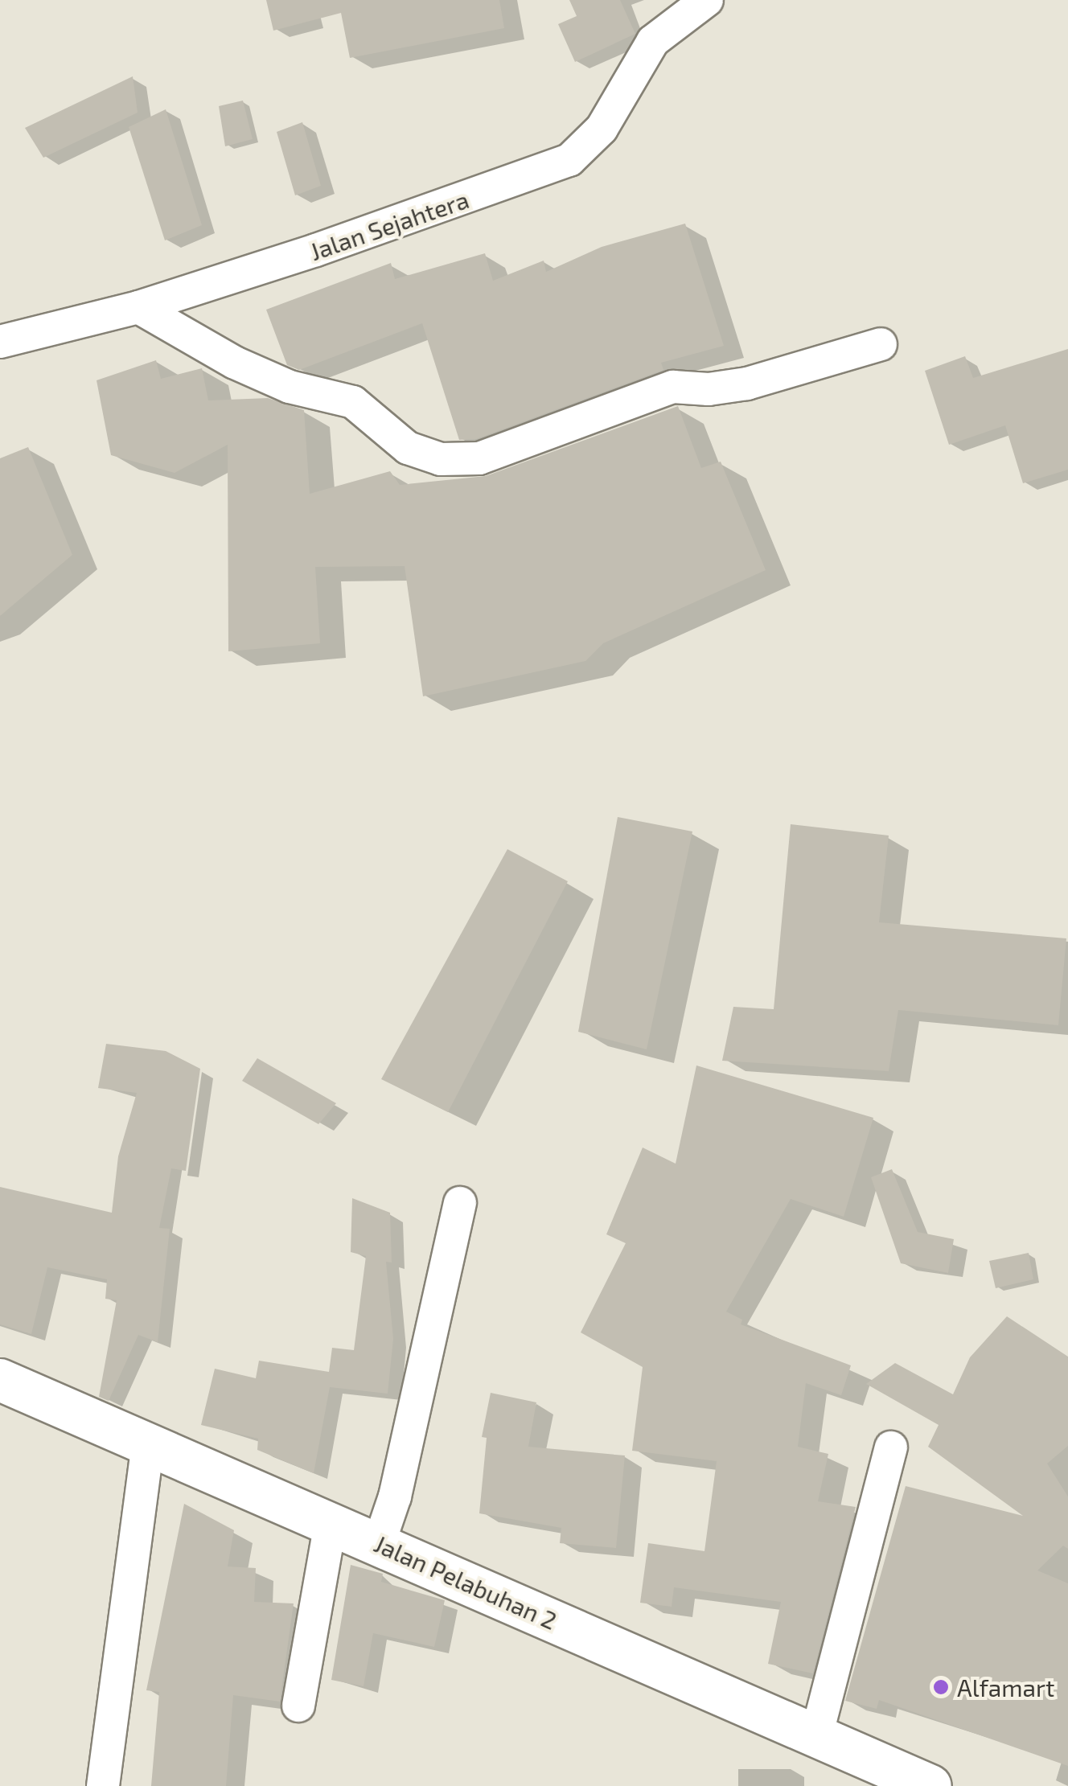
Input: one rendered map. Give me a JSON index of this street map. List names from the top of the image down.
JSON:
{
  "streets": {
    "main road": ["Jalan Pelabuhan 2"],
    "street": ["Jalan Sejahtera"]
  },
  "places": ["Alfamart"]
}
